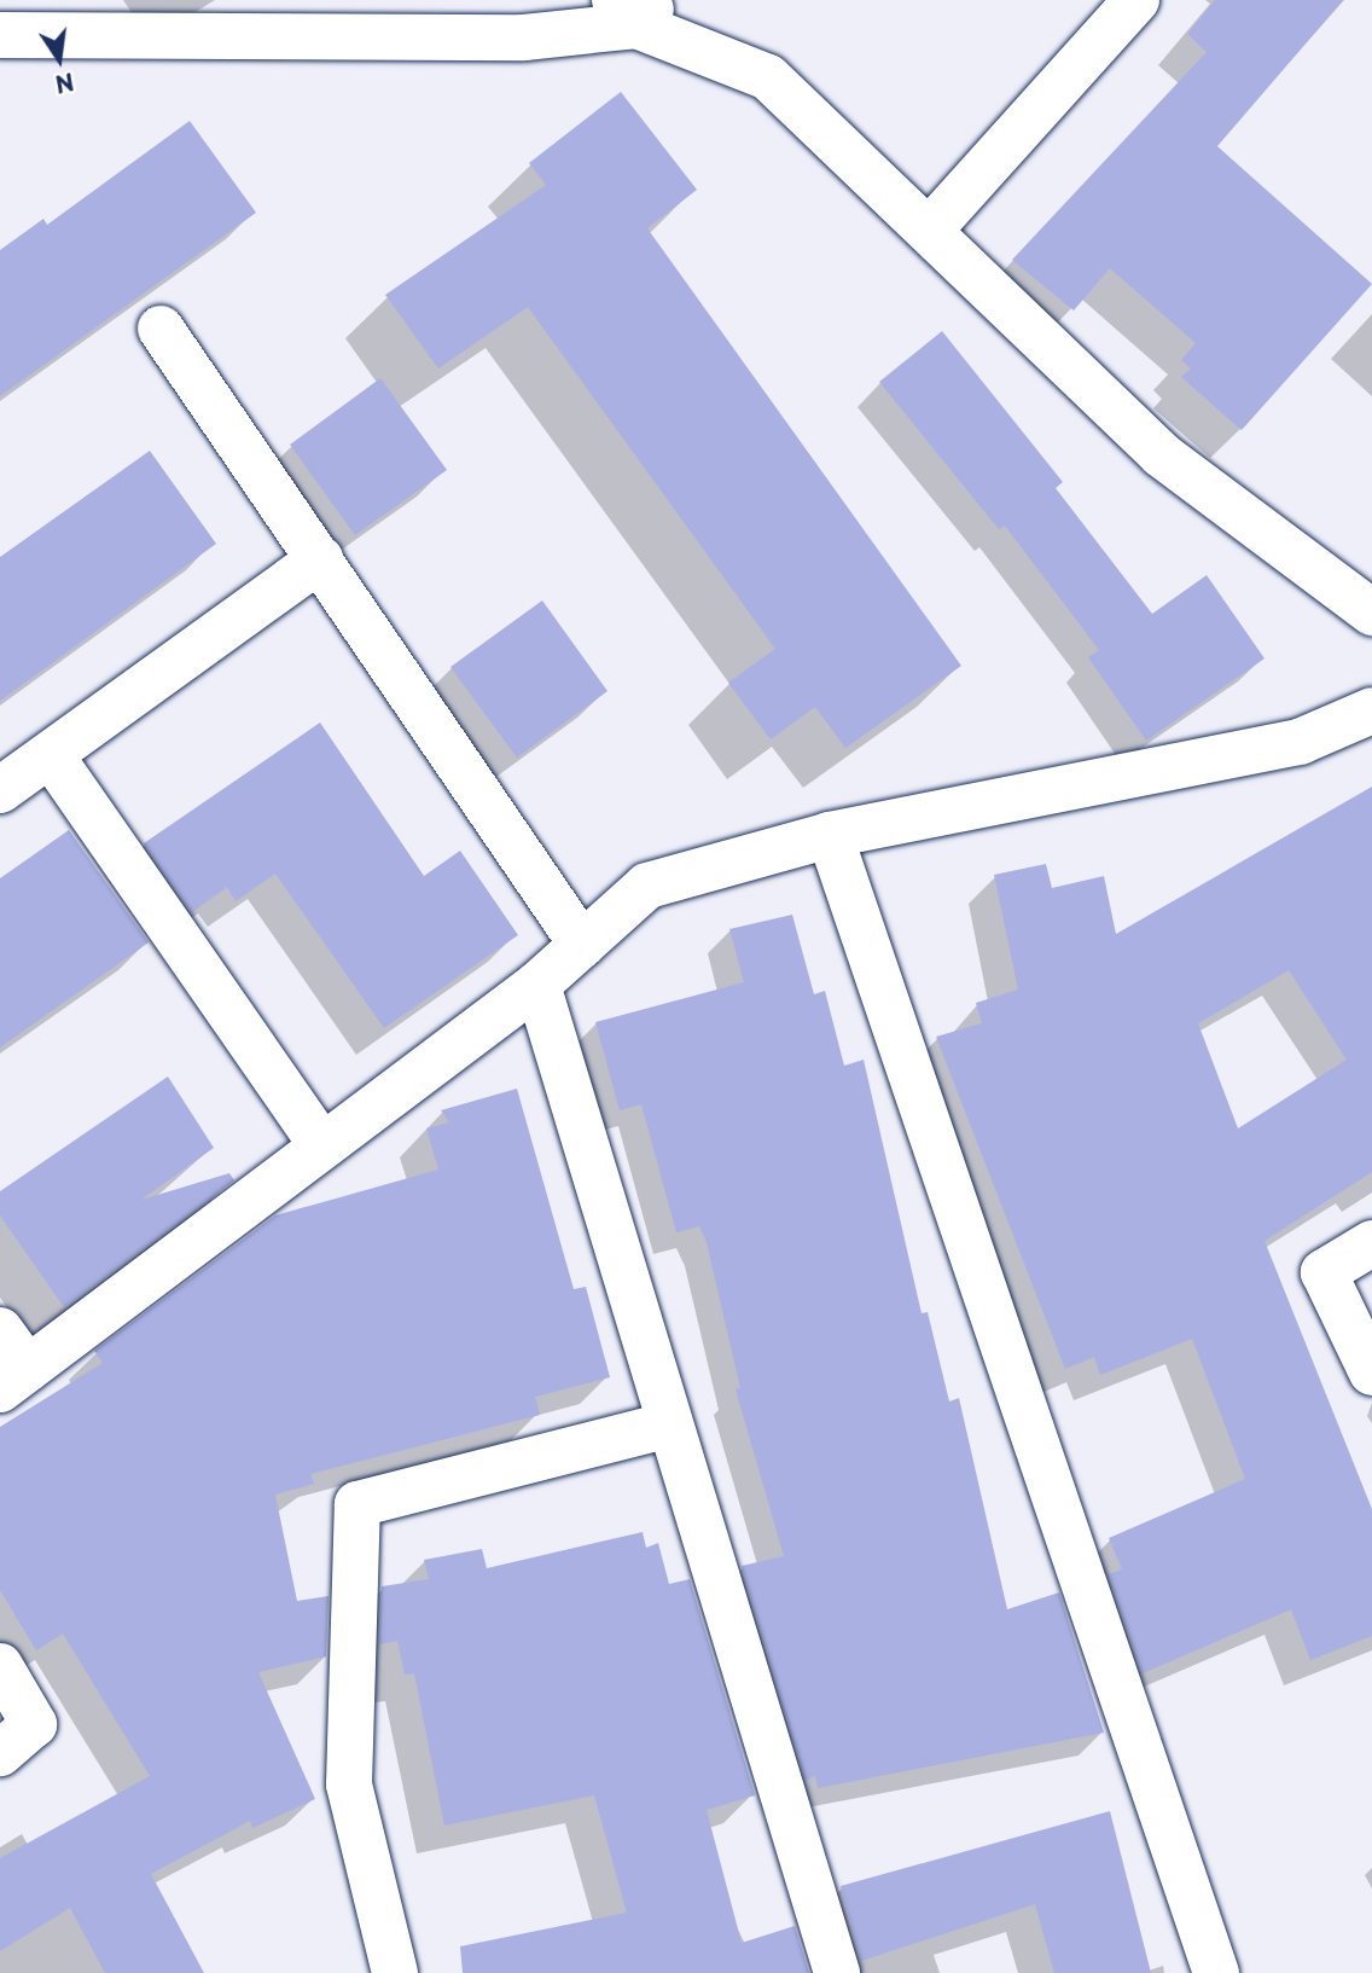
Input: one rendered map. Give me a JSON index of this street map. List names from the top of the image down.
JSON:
{
  "north": "bottom"
}
